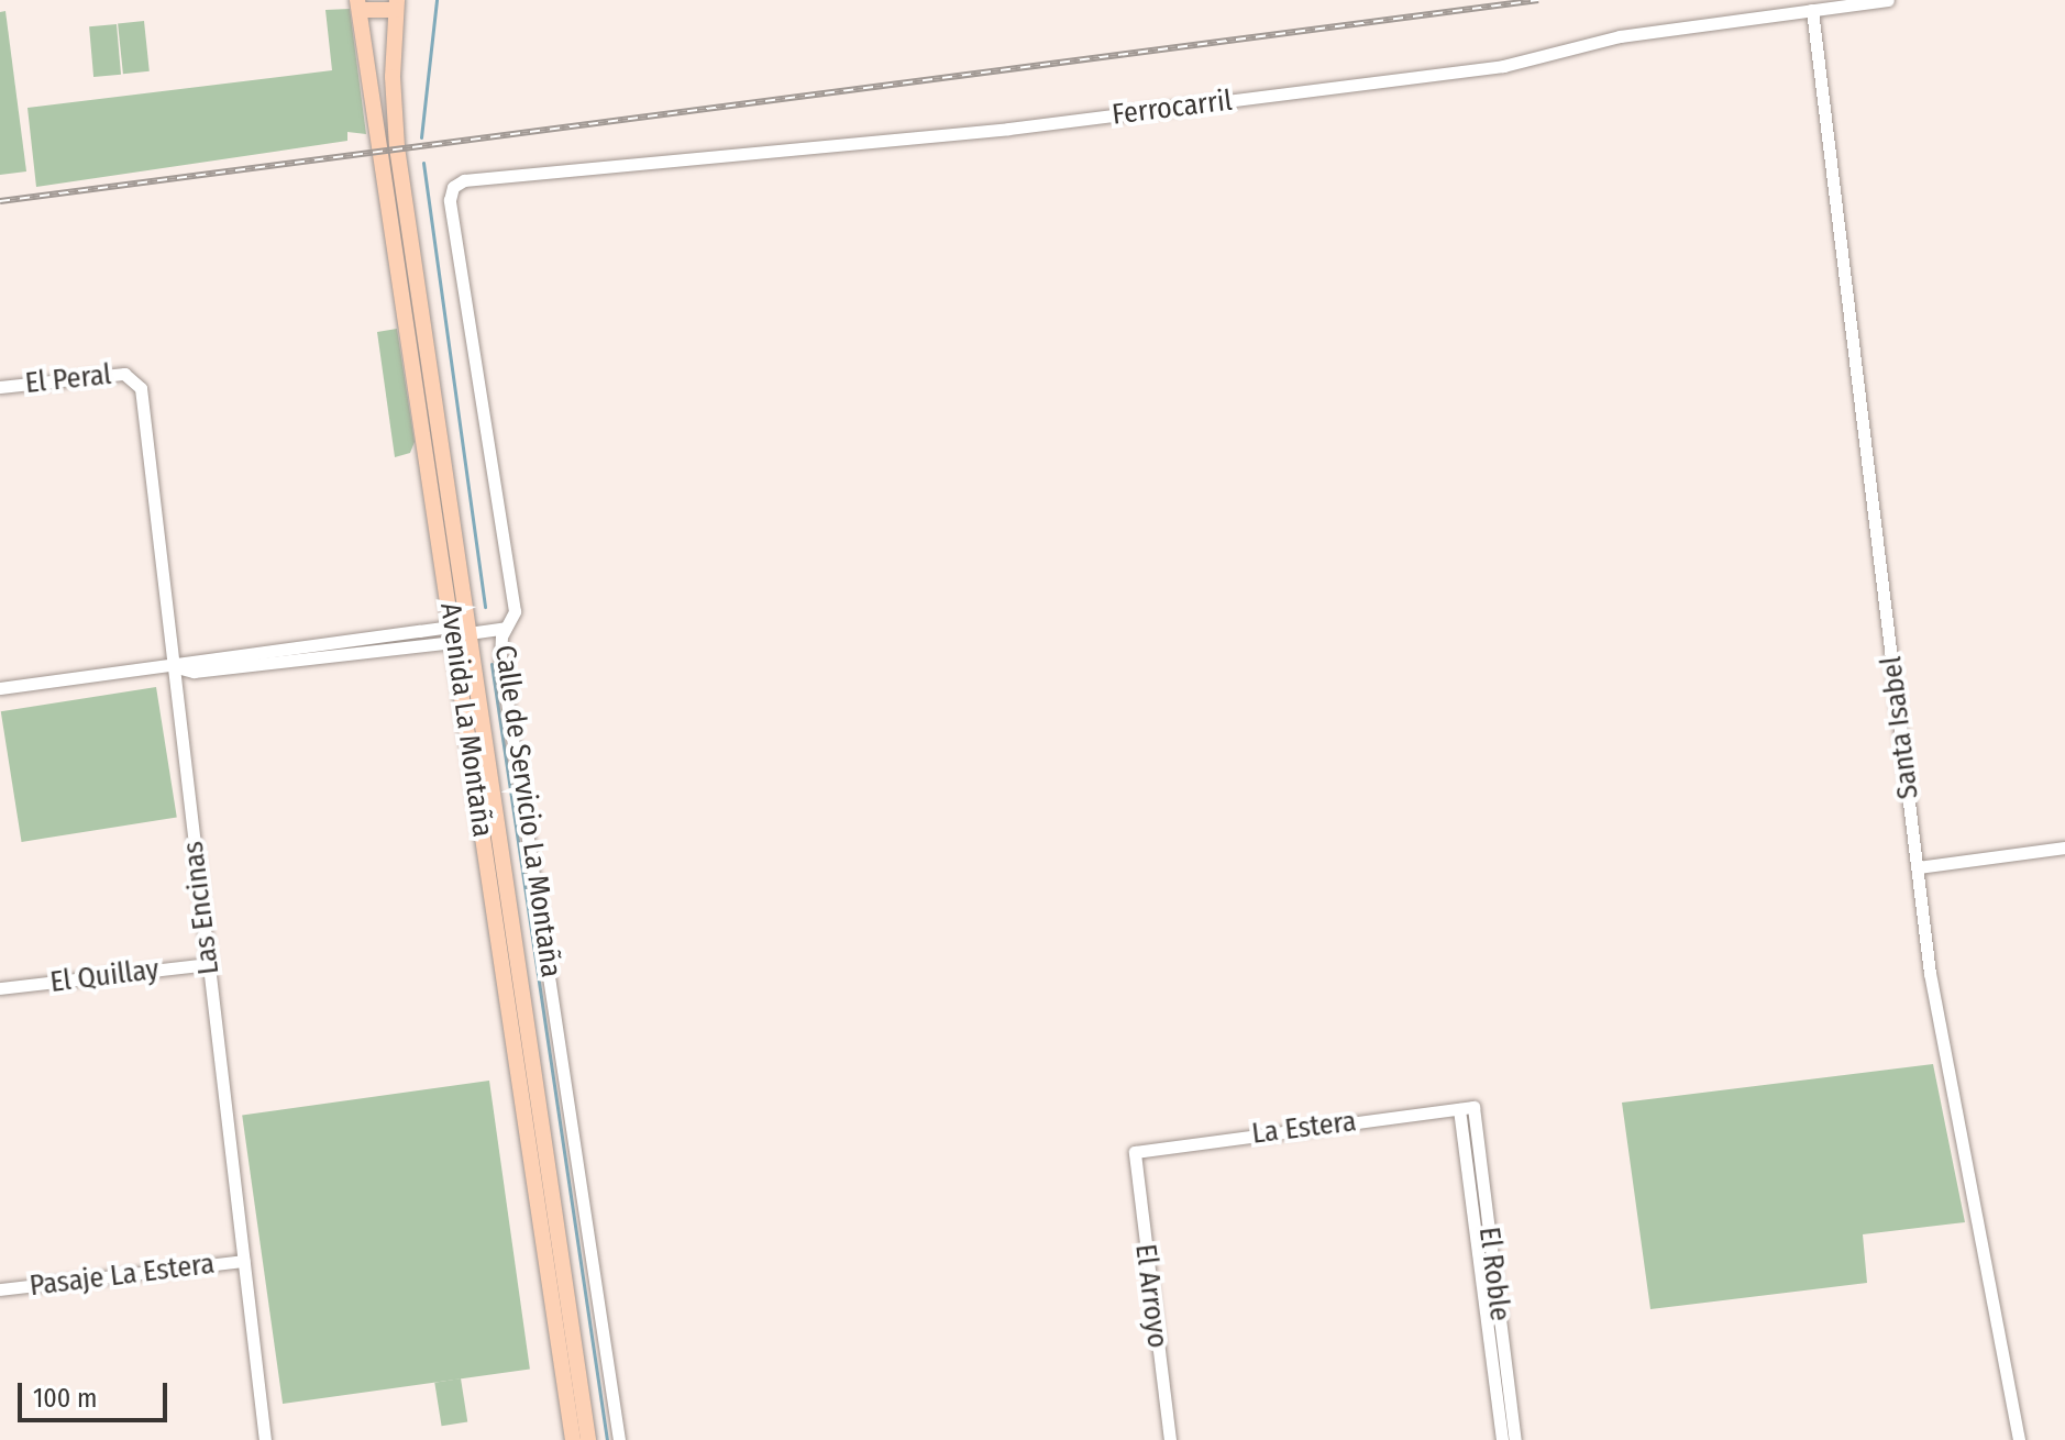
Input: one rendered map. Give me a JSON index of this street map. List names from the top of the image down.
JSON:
{
  "streets": {
    "main road": ["Avenida La Montaña"],
    "street": [
      "Ferrocarril",
      "El Peral",
      "Santa Isabel",
      "Calle de Servicio La Montaña",
      "Las Encinas",
      "El Quillay",
      "La Estera",
      "El Roble",
      "Pasaje La Estera",
      "El Arroyo"
    ]
  },
  "crossings": [
    ["Ferrocarril", "Santa Isabel"],
    ["Ferrocarril", "Calle de Servicio La Montaña"],
    ["El Peral", "Las Encinas"],
    ["Las Encinas", "El Quillay"],
    ["Las Encinas", "Pasaje La Estera"],
    ["La Estera", "El Roble"],
    ["La Estera", "El Arroyo"]
  ],
  "scale_bar": "100 m"
}
